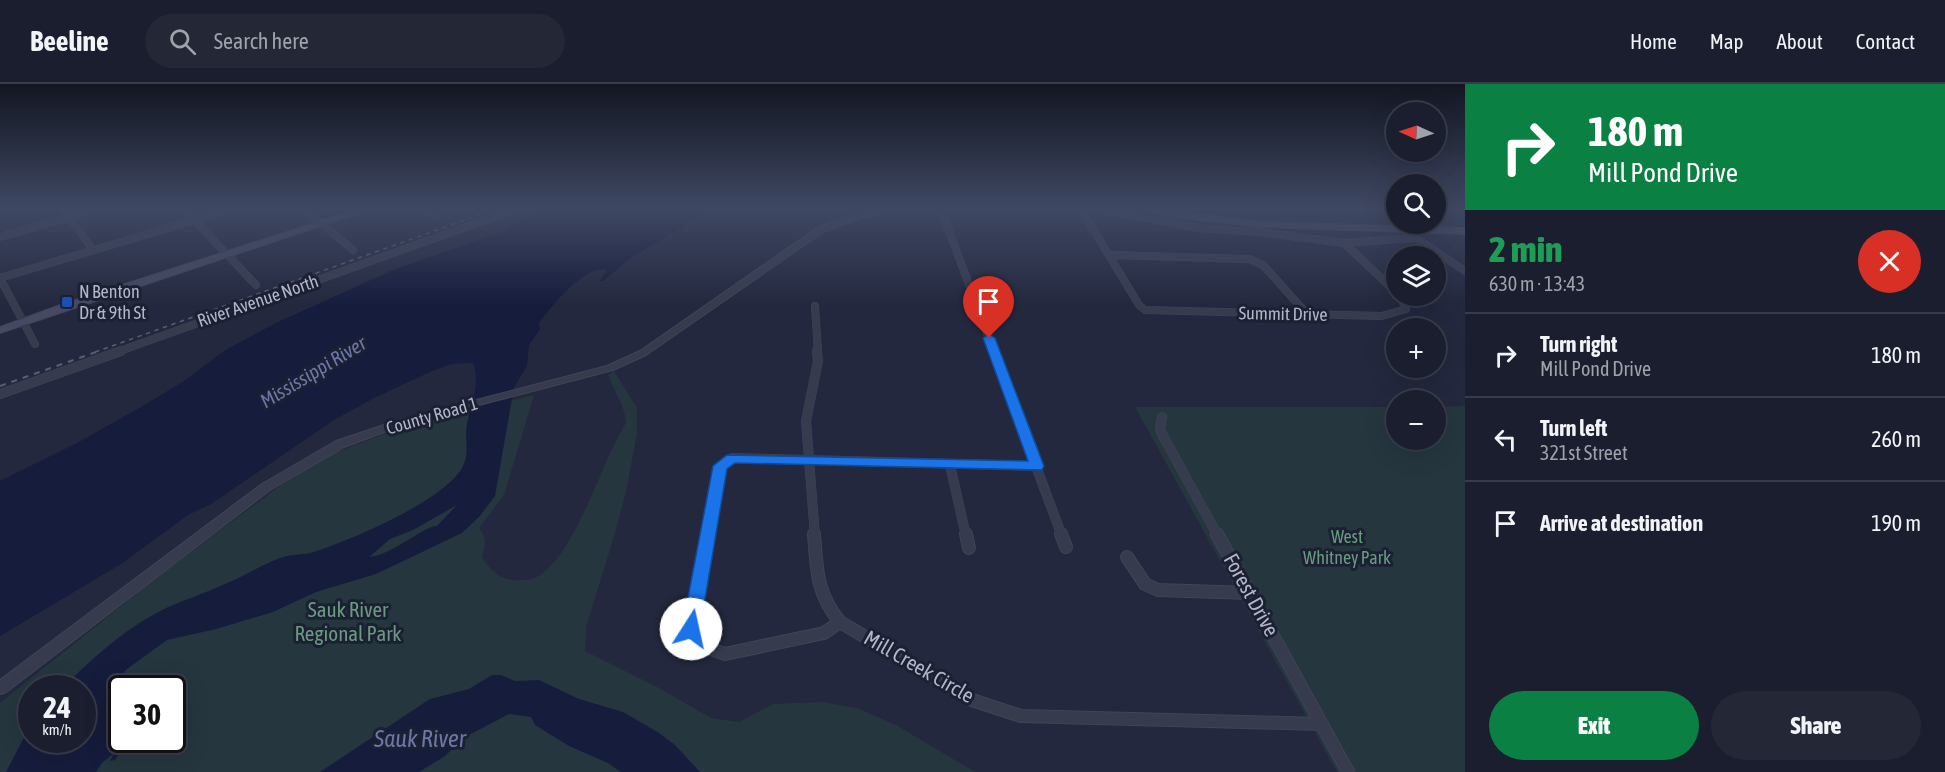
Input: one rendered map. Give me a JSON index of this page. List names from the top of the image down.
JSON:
{
  "streets": {
    "street": [
      "River Avenue North",
      "Summit Drive",
      "County Road 1",
      "Forest Drive",
      "Mill Creek Circle"
    ]
  },
  "crossings": [
    ["Forest Drive", "Mill Creek Circle"]
  ],
  "water": ["Mississippi River", "Sauk River"],
  "parks": ["West Whitney Park", "Sauk River Regional Park"],
  "places": {
    "transit": ["N Benton Dr & 9th St"]
  },
  "north": "left",
  "page": {
    "header": "Beeline",
    "search": "Search here",
    "nav": [
      "Home",
      "Map",
      "About",
      "Contact"
    ],
    "turn": ["180 m", "Mill Pond Drive"],
    "map_buttons": ["+", "−"],
    "heading": ["2 min", "630 m · 13:43"],
    "list": [
      {
        "name": "Turn right",
        "note": "Mill Pond Drive",
        "value": "180 m"
      },
      {
        "name": "Turn left",
        "note": "321st Street",
        "value": "260 m"
      },
      {
        "name": "Arrive at destination",
        "value": "190 m"
      }
    ],
    "speed": "24 km/h",
    "limit": "30",
    "buttons": ["Exit", "Share"]
  }
}
